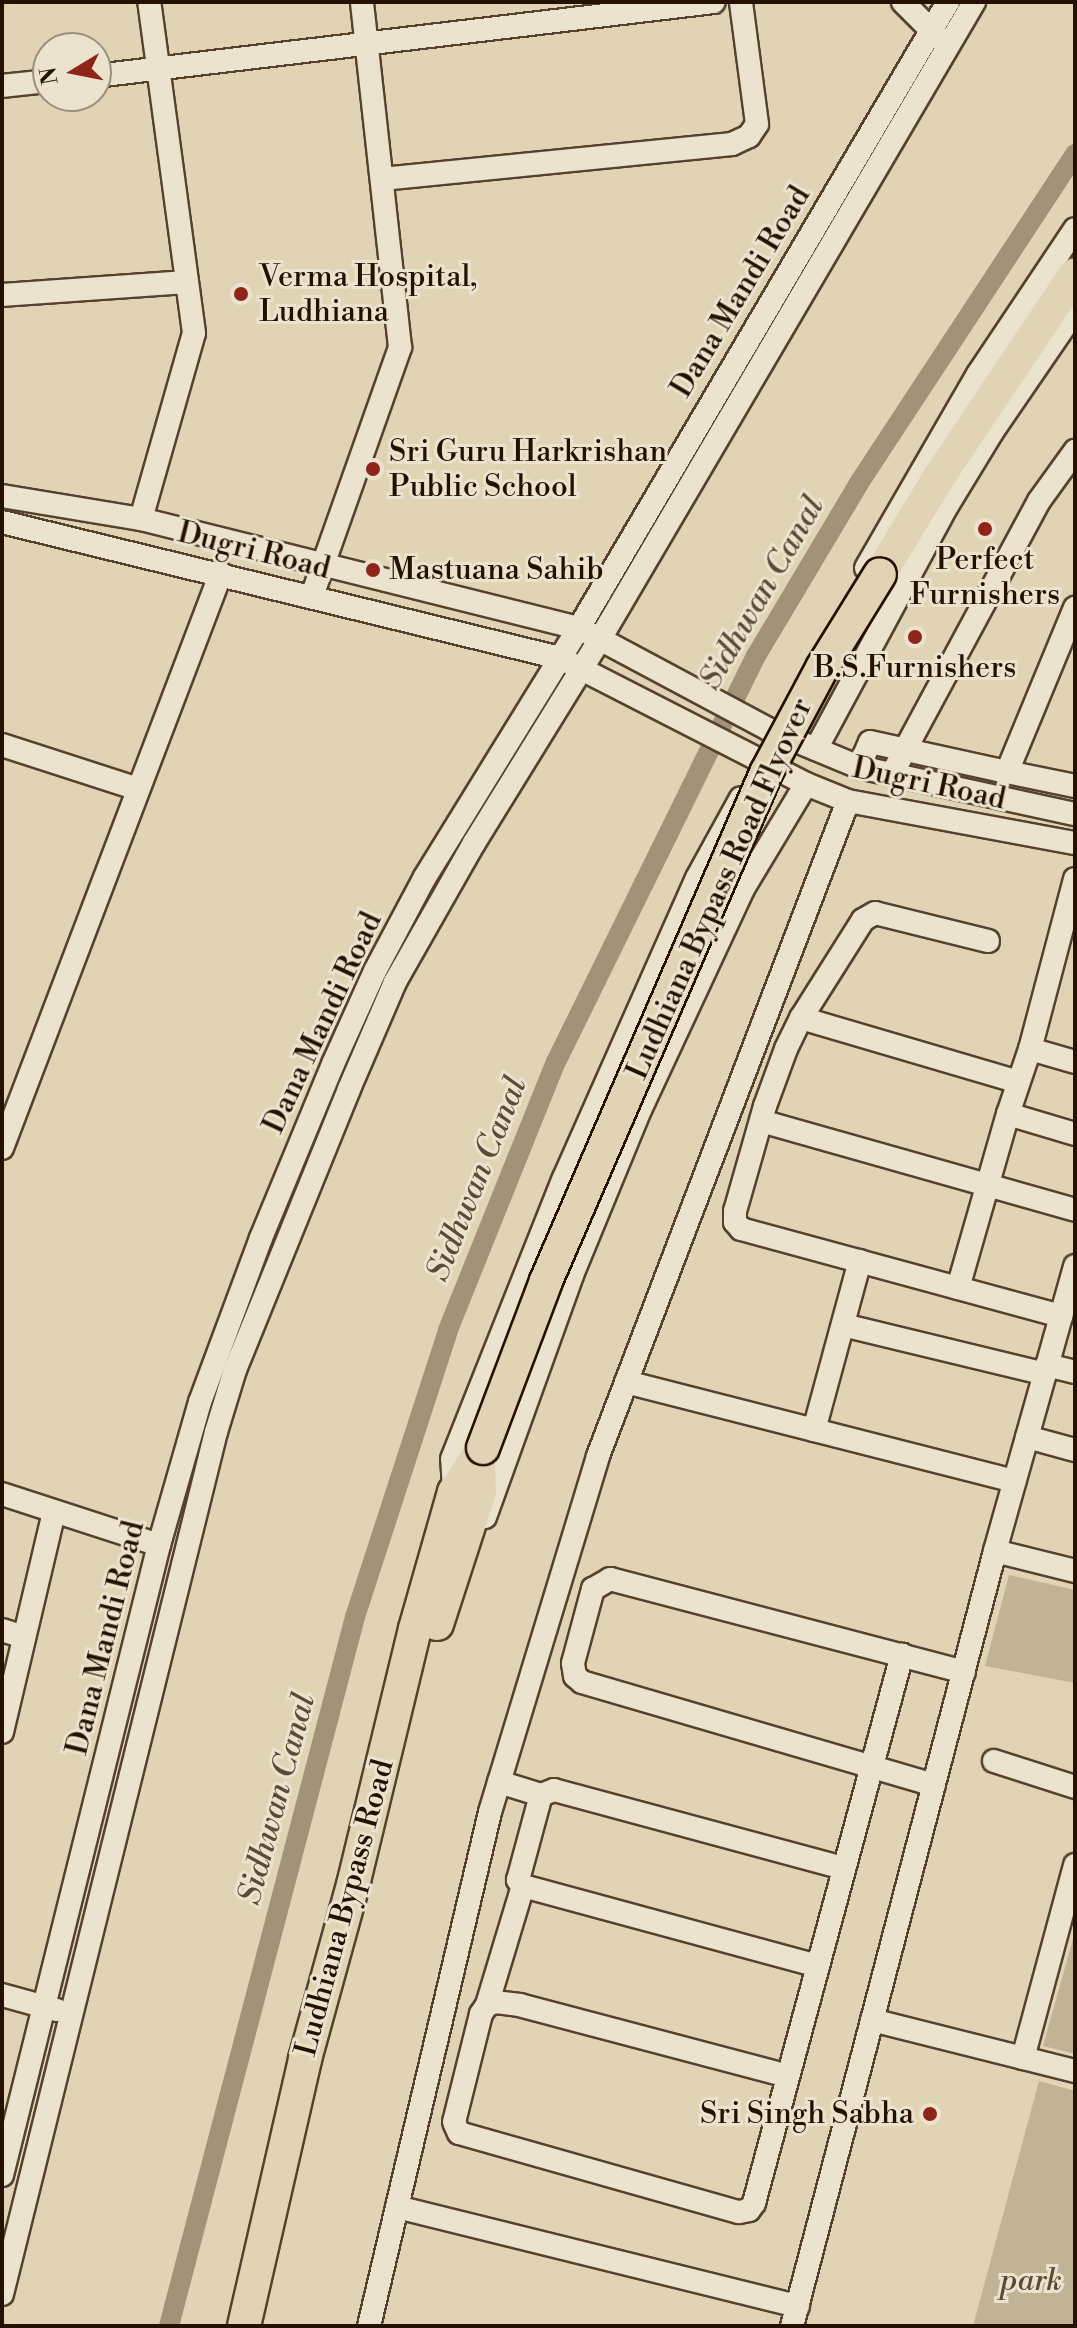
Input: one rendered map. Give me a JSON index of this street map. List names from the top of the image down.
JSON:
{
  "streets": {
    "highway": ["Ludhiana Bypass Road Flyover", "Ludhiana Bypass Road"],
    "street": ["Dana Mandi Road", "Dugri Road"]
  },
  "crossings": [
    ["Dana Mandi Road", "Dugri Road"],
    ["Ludhiana Bypass Road Flyover", "Ludhiana Bypass Road"]
  ],
  "water": ["Sidhwan Canal"],
  "parks": ["park"],
  "places": [
    "Verma Hospital, Ludhiana",
    "Sri Guru Harkrishan Public School",
    "Perfect Furnishers",
    "Mastuana Sahib",
    "B.S.Furnishers",
    "Sri Singh Sabha"
  ],
  "north": "left"
}
